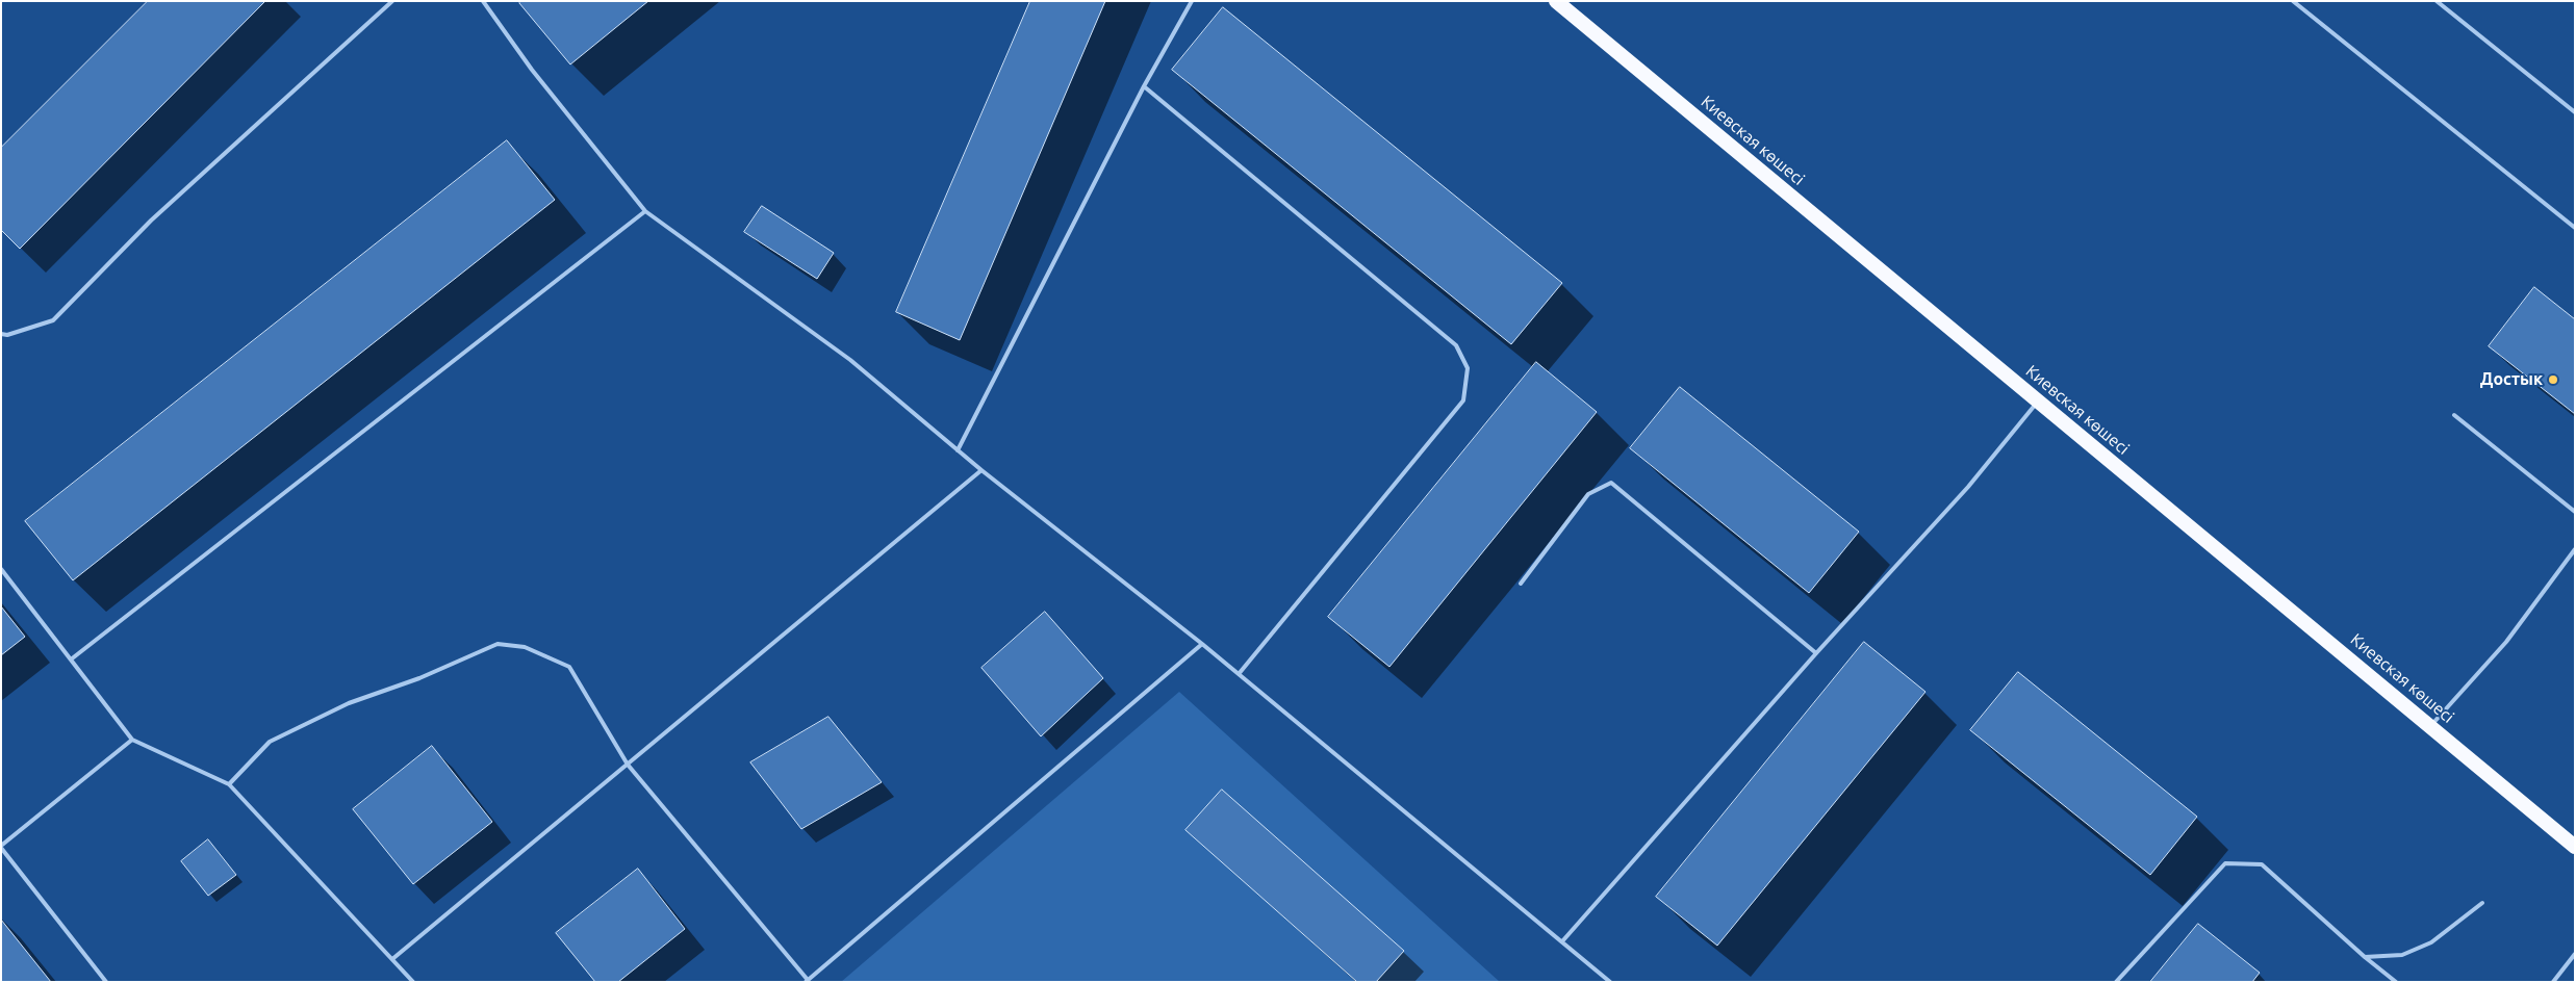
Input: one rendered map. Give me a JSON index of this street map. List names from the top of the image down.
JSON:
{
  "streets": {
    "highway": ["Киевская көшесі"]
  },
  "places": ["Достык"]
}
